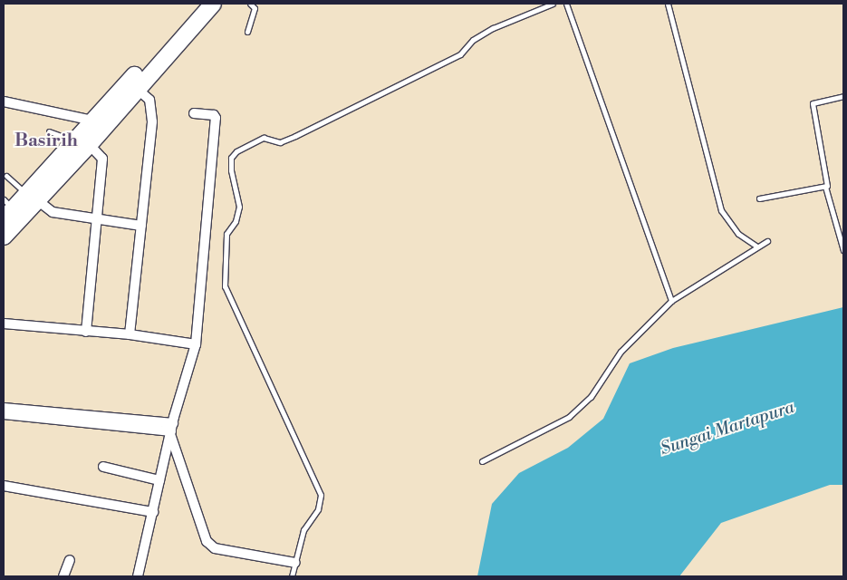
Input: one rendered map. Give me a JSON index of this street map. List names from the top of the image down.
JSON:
{
  "districts": ["Basirih"],
  "water": ["Sungai Martapura"]
}
